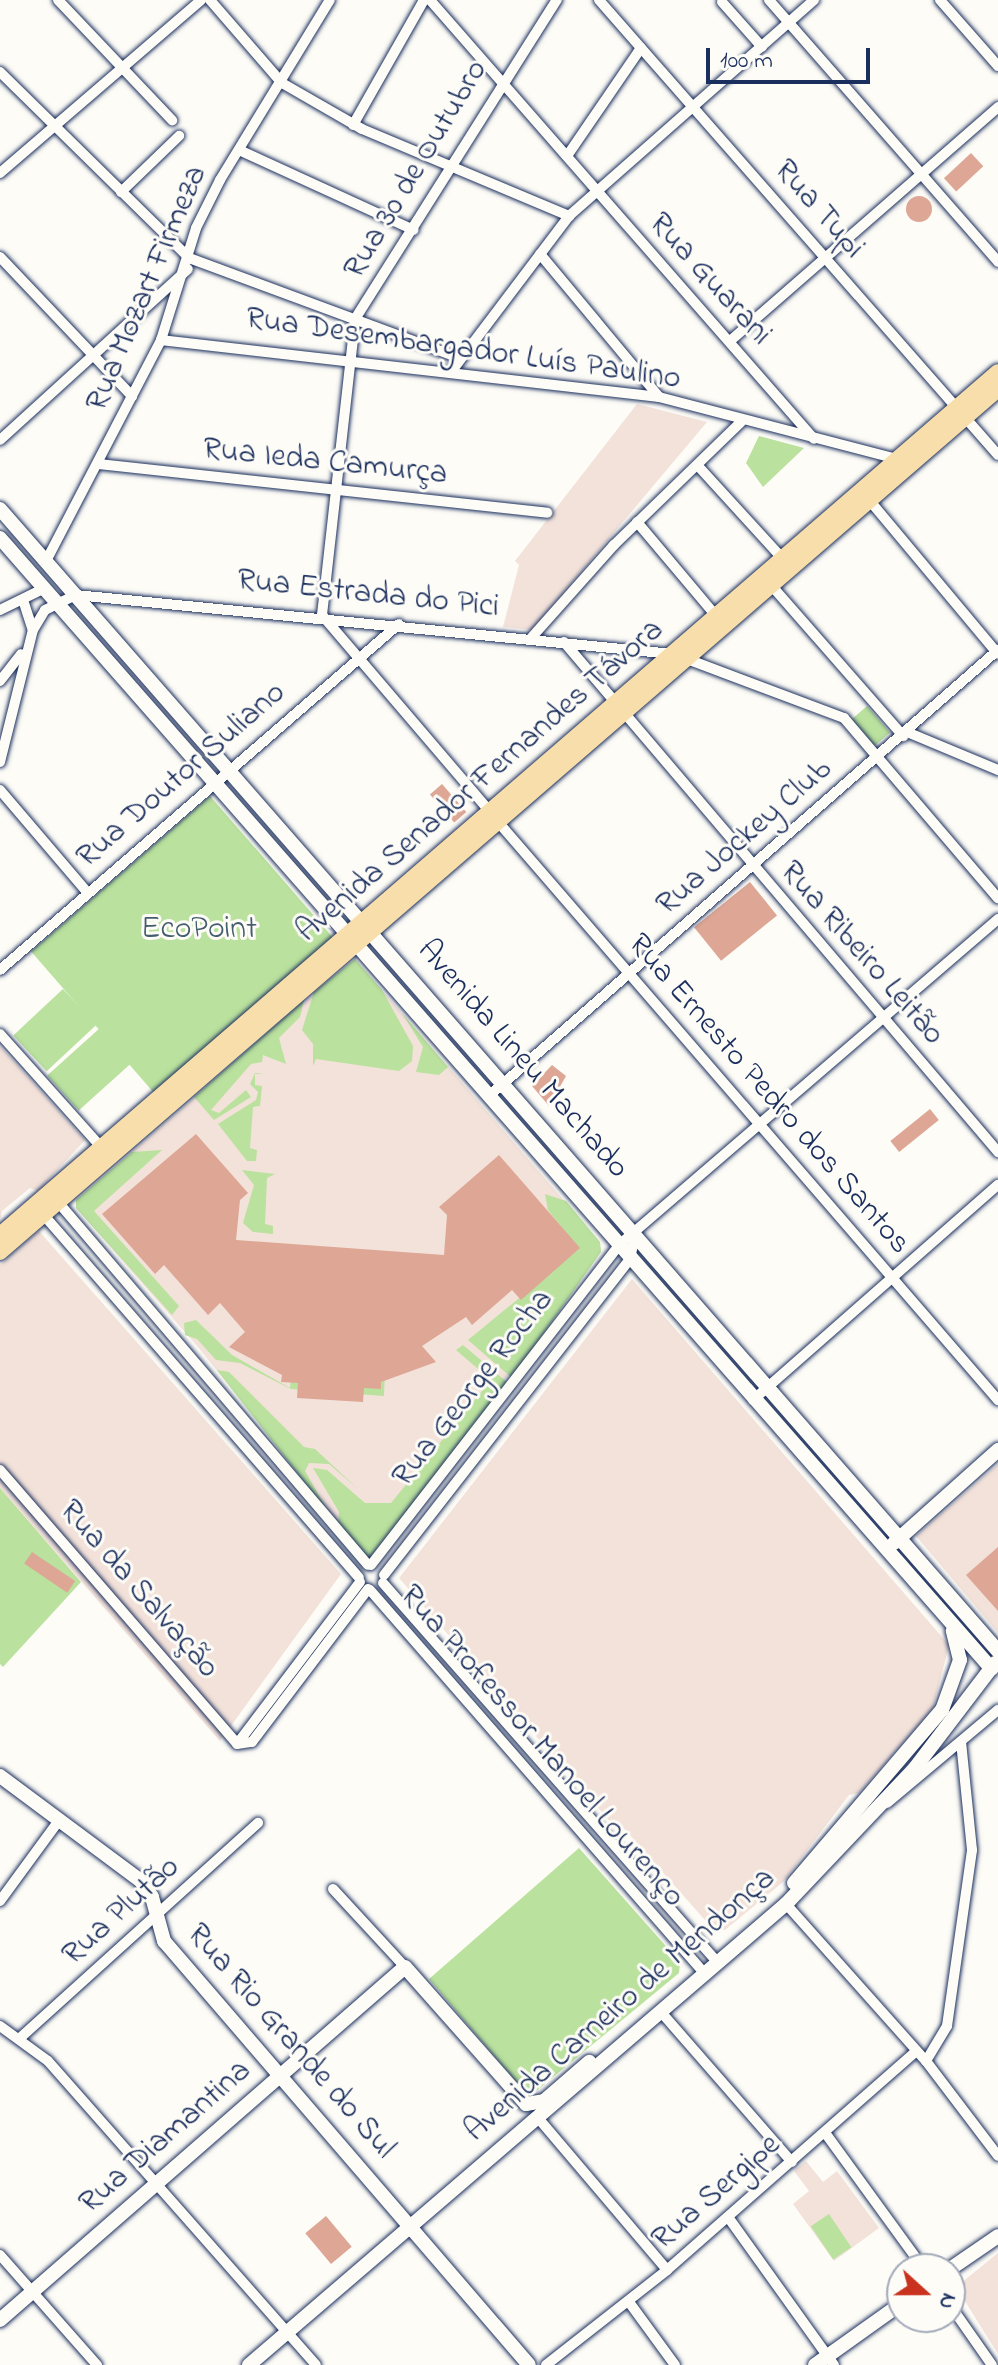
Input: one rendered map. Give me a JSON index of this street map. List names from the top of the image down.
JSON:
{
  "streets": {
    "main road": ["Avenida Senador Fernandes Távora"],
    "street": [
      "Rua 30 de Outubro",
      "Rua Tupi",
      "Rua Guarani",
      "Rua Mozart Firmeza",
      "Rua Desembargador Luís Paulino",
      "Rua Ieda Camurça",
      "Rua Estrada do Pici",
      "Rua Doutor Suliano",
      "Rua Jockey Club",
      "Rua Ribeiro Leitão",
      "Avenida Lineu Machado",
      "Rua Ernesto Pedro dos Santos",
      "Rua George Rocha",
      "Rua da Salvação",
      "Rua Professor Manoel Lourenço",
      "Rua Plutão",
      "Avenida Carneiro de Mendonça",
      "Rua Rio Grande do Sul",
      "Rua Diamantina",
      "Rua Sergipe"
    ]
  },
  "crossings": [
    ["Rua 30 de Outubro", "Rua Guarani"],
    ["Rua 30 de Outubro", "Rua Desembargador Luís Paulino"],
    ["Rua 30 de Outubro", "Rua Ieda Camurça"],
    ["Rua 30 de Outubro", "Rua Estrada do Pici"],
    ["Rua 30 de Outubro", "Rua Ernesto Pedro dos Santos"],
    ["Rua Tupi", "Avenida Senador Fernandes Távora"],
    ["Rua Guarani", "Rua Desembargador Luís Paulino"],
    ["Rua Mozart Firmeza", "Rua Desembargador Luís Paulino"],
    ["Rua Mozart Firmeza", "Rua Ieda Camurça"],
    ["Rua Mozart Firmeza", "Avenida Lineu Machado"],
    ["Rua Desembargador Luís Paulino", "Avenida Senador Fernandes Távora"],
    ["Rua Estrada do Pici", "Rua Doutor Suliano"],
    ["Rua Estrada do Pici", "Avenida Senador Fernandes Távora"],
    ["Rua Estrada do Pici", "Rua Jockey Club"],
    ["Rua Estrada do Pici", "Rua Ribeiro Leitão"],
    ["Rua Estrada do Pici", "Avenida Lineu Machado"],
    ["Rua Estrada do Pici", "Rua Ernesto Pedro dos Santos"],
    ["Rua Doutor Suliano", "Avenida Lineu Machado"],
    ["Rua Doutor Suliano", "Rua Ernesto Pedro dos Santos"],
    ["Avenida Senador Fernandes Távora", "Rua Ribeiro Leitão"],
    ["Avenida Senador Fernandes Távora", "Avenida Lineu Machado"],
    ["Avenida Senador Fernandes Távora", "Rua Ernesto Pedro dos Santos"],
    ["Avenida Senador Fernandes Távora", "Rua Professor Manoel Lourenço"],
    ["Rua Jockey Club", "Rua Ribeiro Leitão"],
    ["Rua Jockey Club", "Avenida Lineu Machado"],
    ["Rua Jockey Club", "Rua Ernesto Pedro dos Santos"],
    ["Avenida Lineu Machado", "Rua George Rocha"],
    ["Avenida Lineu Machado", "Avenida Carneiro de Mendonça"],
    ["Rua George Rocha", "Rua Professor Manoel Lourenço"],
    ["Rua Professor Manoel Lourenço", "Avenida Carneiro de Mendonça"],
    ["Rua Plutão", "Rua Rio Grande do Sul"],
    ["Avenida Carneiro de Mendonça", "Rua Rio Grande do Sul"],
    ["Rua Rio Grande do Sul", "Rua Diamantina"]
  ],
  "parks": ["EcoPoint"],
  "scale_bar": "100 m",
  "north": "right"
}
